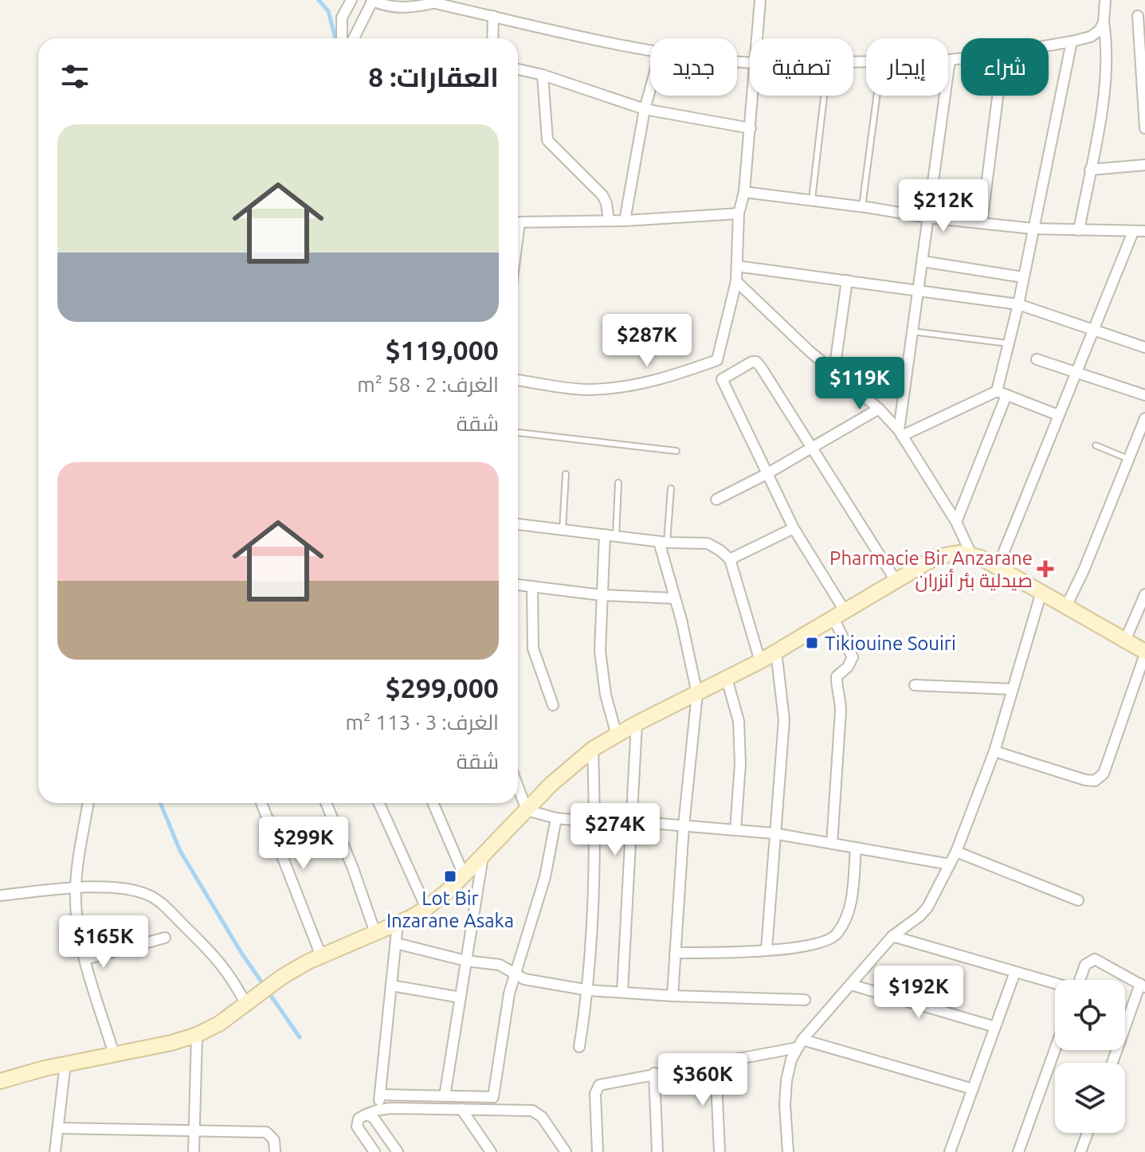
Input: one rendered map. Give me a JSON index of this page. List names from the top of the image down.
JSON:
{
  "places": {
    "health": ["Pharmacie Bir Anzarane صيدلية بئر أنزران"],
    "transit": ["Tikiouine Souiri", "Lot Bir Inzarane Asaka"]
  },
  "page": {
    "chip": [
      "شراء",
      "إيجار",
      "تصفية",
      "جديد"
    ],
    "heading": "العقارات: 8",
    "list": [
      {
        "name": "$119,000",
        "note": "الغرف: 2 · 58 m² · شقة"
      },
      {
        "name": "$299,000",
        "note": "الغرف: 3 · 113 m² · شقة"
      }
    ],
    "price": [
      "$212K",
      "$287K",
      "$119K",
      "$274K",
      "$299K",
      "$165K",
      "$192K",
      "$360K"
    ]
  }
}
